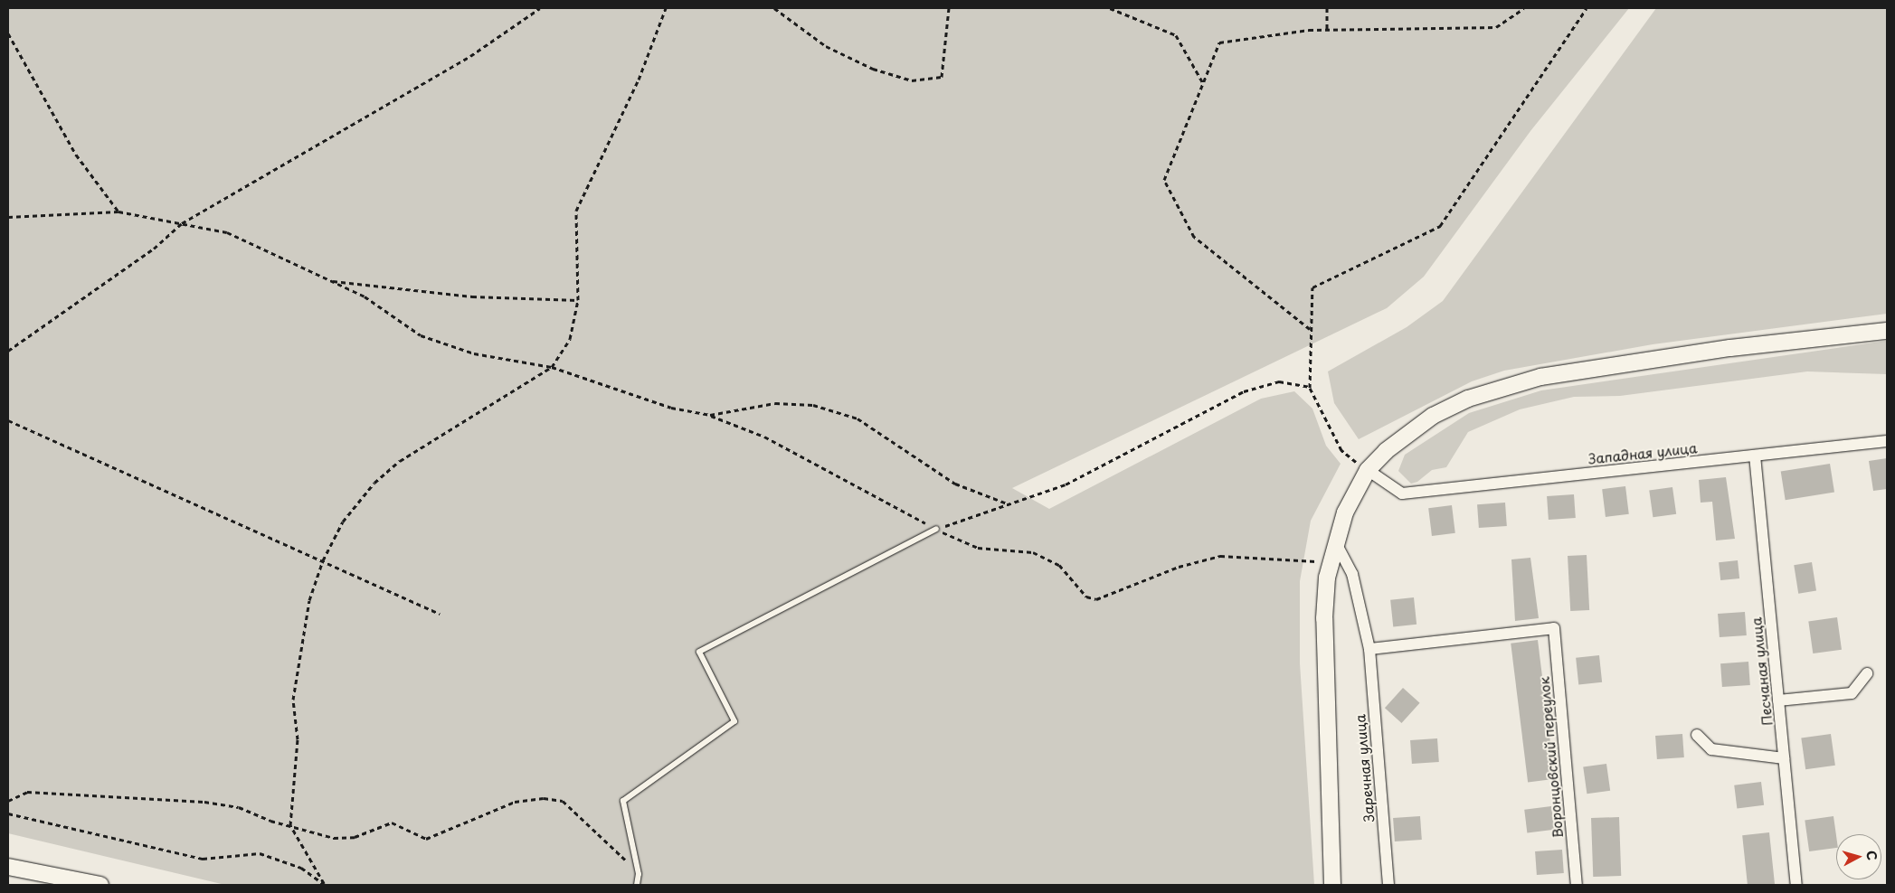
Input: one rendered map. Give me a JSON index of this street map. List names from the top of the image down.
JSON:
{
  "streets": {
    "street": [
      "Западная улица",
      "Песчаная улица",
      "Воронцовский переулок",
      "Заречная улица"
    ]
  },
  "crossings": [
    ["Западная улица", "Песчаная улица"],
    ["Воронцовский переулок", "Заречная улица"]
  ],
  "north": "right"
}
